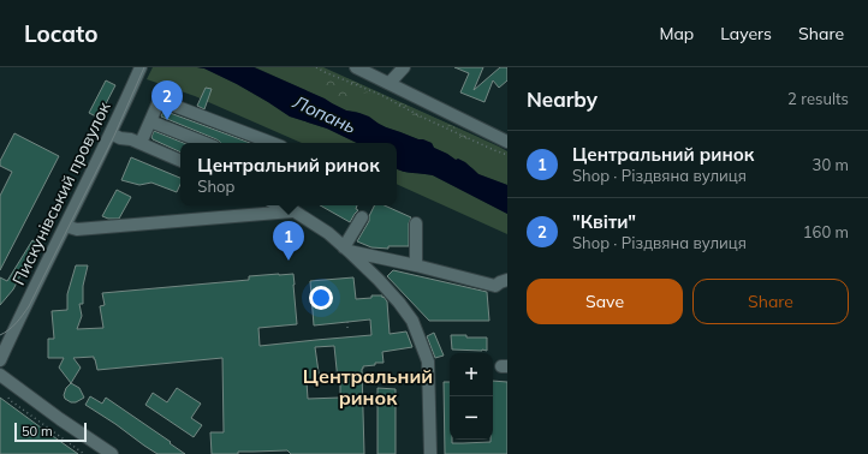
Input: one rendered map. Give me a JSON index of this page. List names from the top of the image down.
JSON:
{
  "streets": {
    "street": ["Пискунівський провулок"]
  },
  "districts": ["Центральний ринок"],
  "water": ["Лопань"],
  "scale_bar": "50 m",
  "page": {
    "header": "Locato",
    "nav": ["Map", "Layers", "Share"],
    "heading": ["Nearby", "2 results"],
    "pins": ["2", "1"],
    "list": [
      {
        "mark": "1",
        "name": "Центральний ринок",
        "note": "Shop · Різдвяна вулиця",
        "value": "30 m"
      },
      {
        "mark": "2",
        "name": "\"Квіти\"",
        "note": "Shop · Різдвяна вулиця",
        "value": "160 m"
      }
    ],
    "popup": ["Центральний ринок", "Shop"],
    "buttons": ["Save", "Share"],
    "map_buttons": ["+", "−"],
    "scale": "50 m"
  }
}
